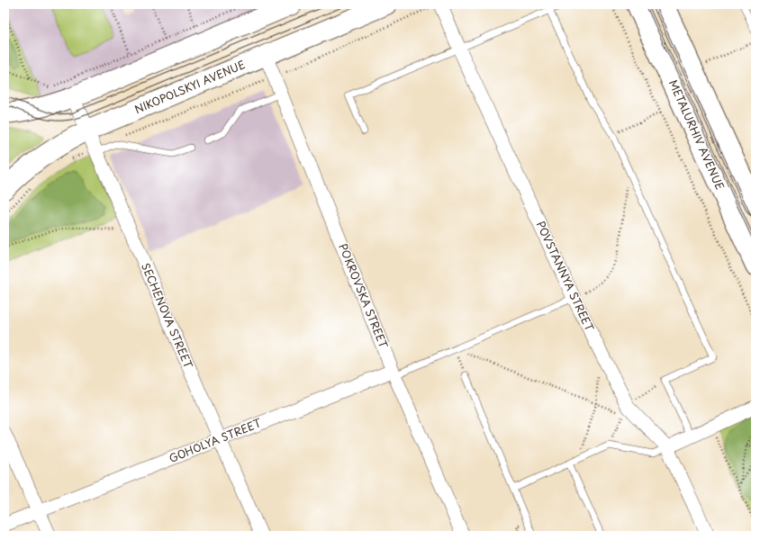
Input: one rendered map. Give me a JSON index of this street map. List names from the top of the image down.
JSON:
{
  "streets": {
    "main road": ["NIKOPOLSKYI AVENUE", "METALURHIV AVENUE"],
    "street": [
      "POVSTANNYA STREET",
      "POKROVSKA STREET",
      "SECHENOVA STREET",
      "GOHOLYA STREET"
    ]
  },
  "crossings": [
    ["NIKOPOLSKYI AVENUE", "POKROVSKA STREET"],
    ["NIKOPOLSKYI AVENUE", "SECHENOVA STREET"],
    ["POKROVSKA STREET", "GOHOLYA STREET"],
    ["SECHENOVA STREET", "GOHOLYA STREET"]
  ]
}
